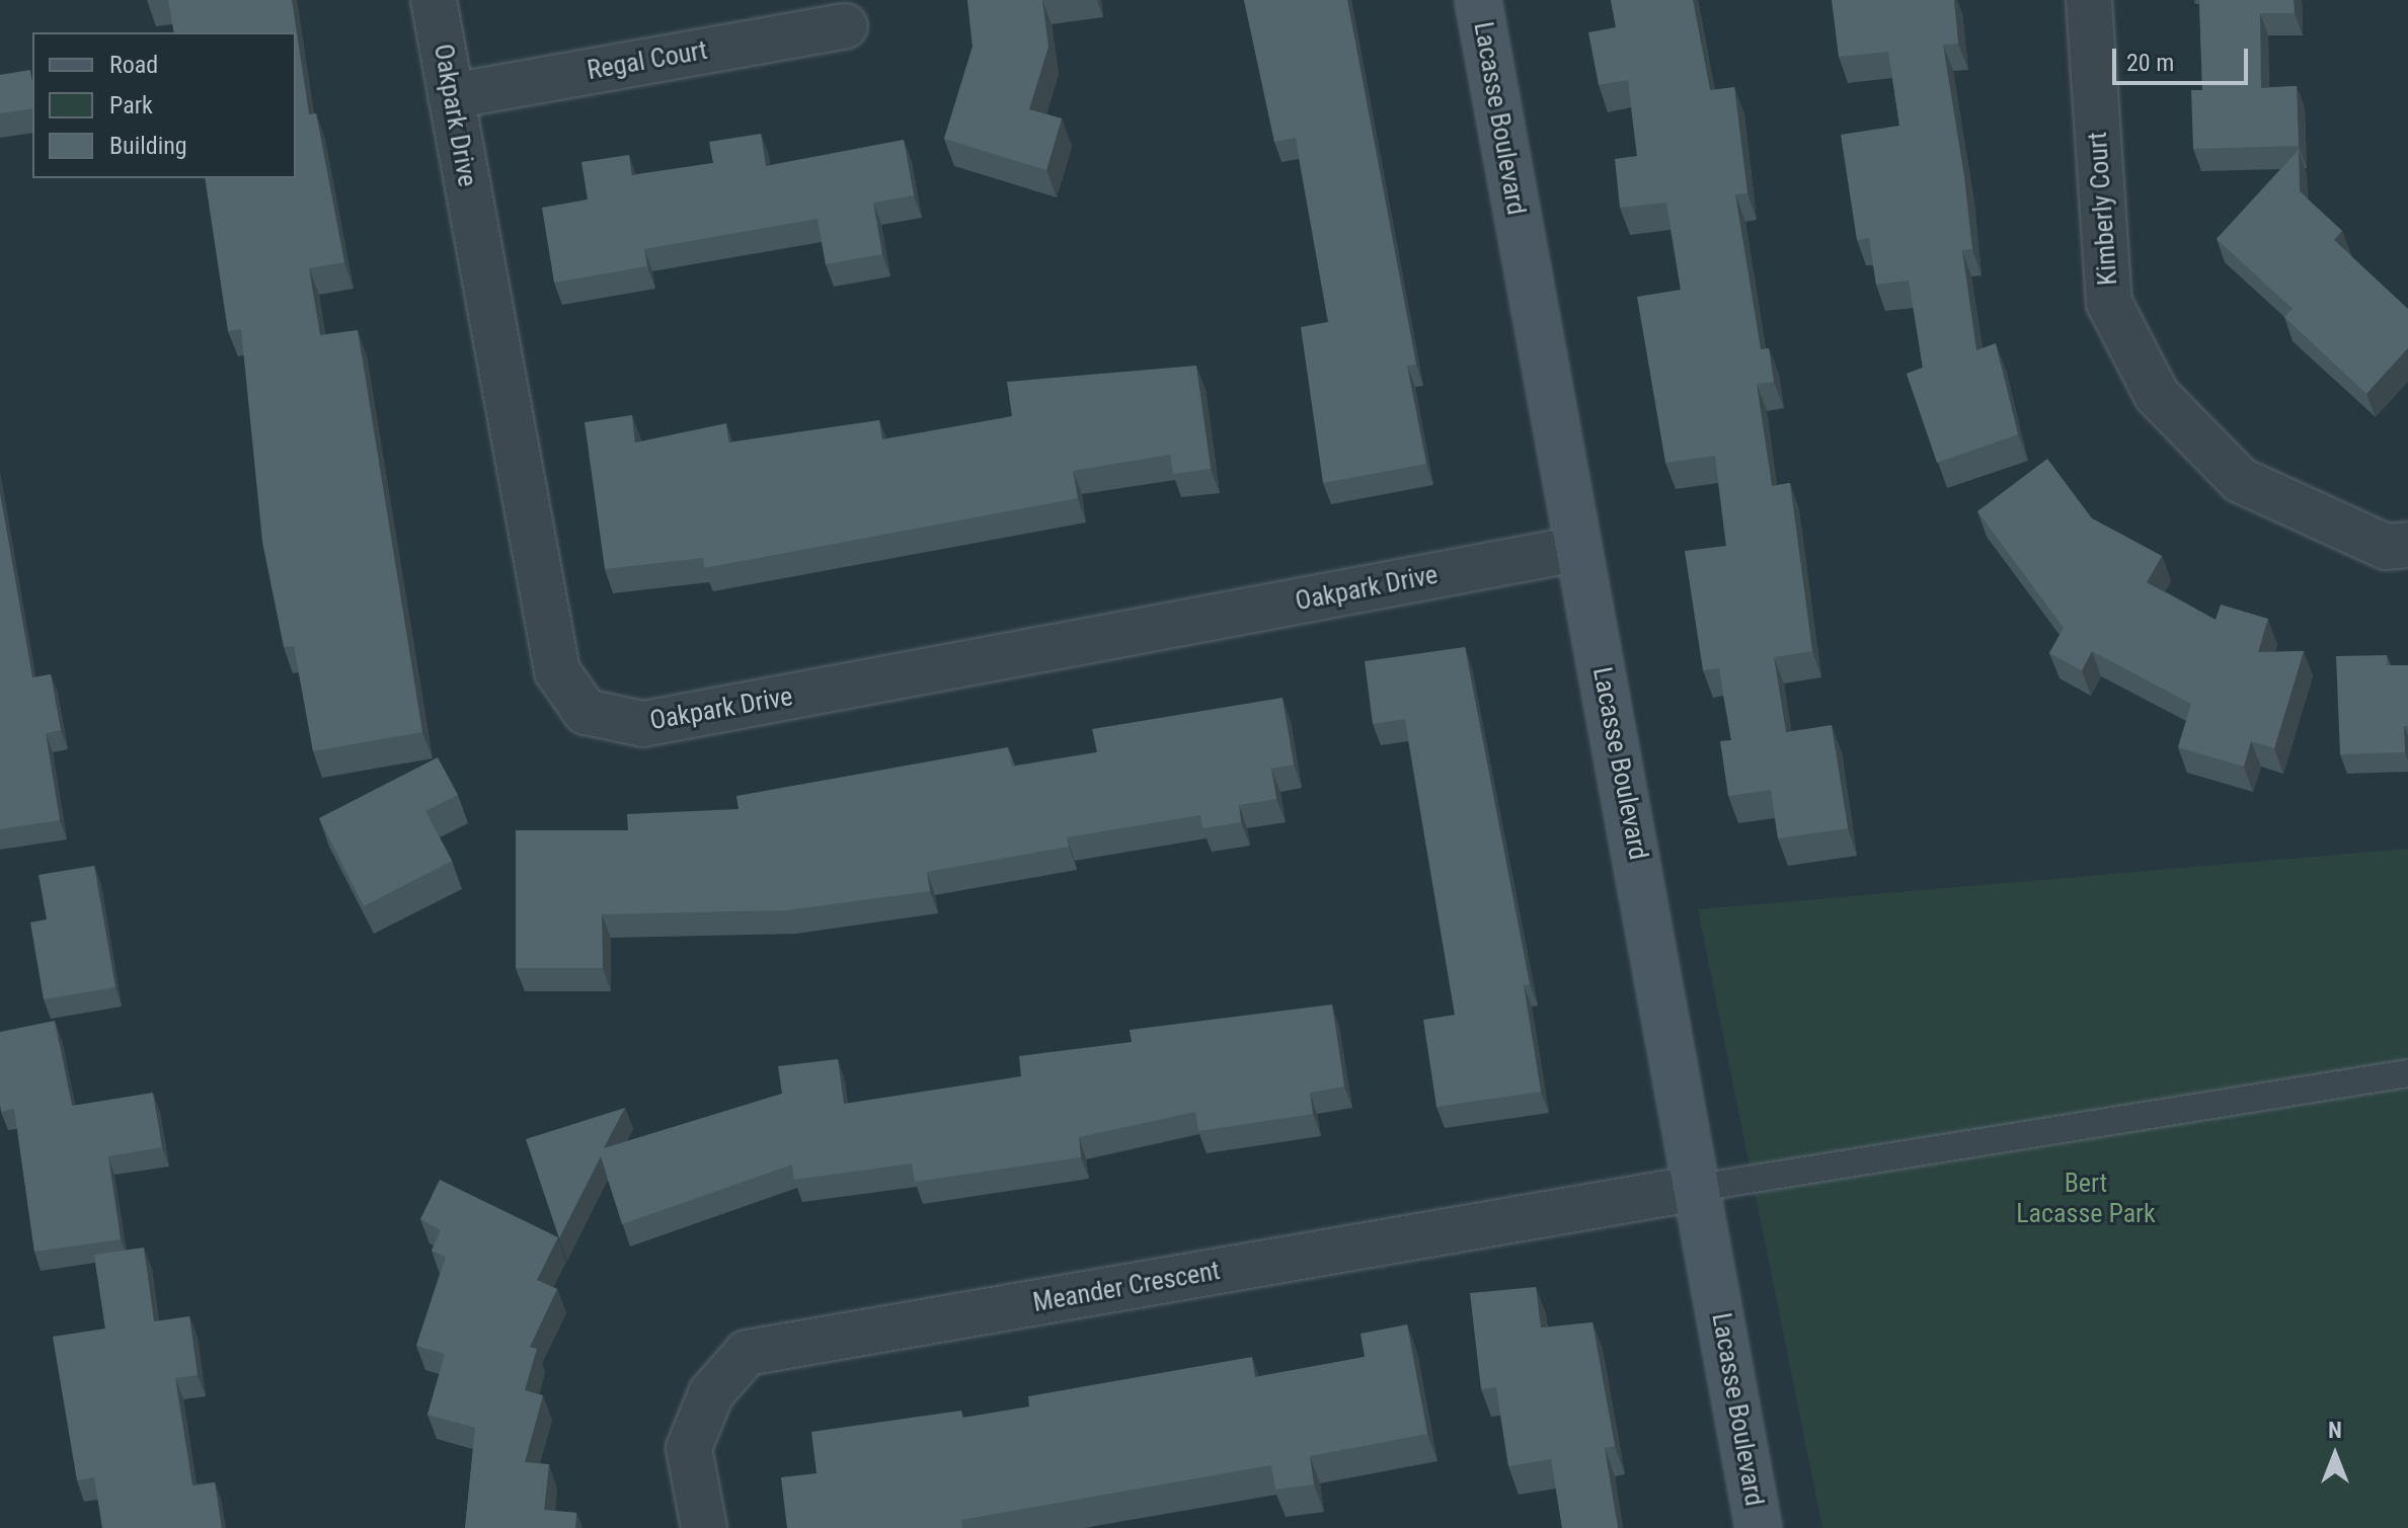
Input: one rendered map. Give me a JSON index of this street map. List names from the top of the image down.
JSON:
{
  "streets": {
    "street": [
      "Regal Court",
      "Oakpark Drive",
      "Lacasse Boulevard",
      "Kimberly Court",
      "Meander Crescent"
    ]
  },
  "crossings": [
    ["Regal Court", "Oakpark Drive"],
    ["Oakpark Drive", "Lacasse Boulevard"],
    ["Lacasse Boulevard", "Meander Crescent"]
  ],
  "parks": ["Bert Lacasse Park"],
  "legend": ["Road", "Park", "Building"],
  "scale_bar": "20 m",
  "north": "top"
}
